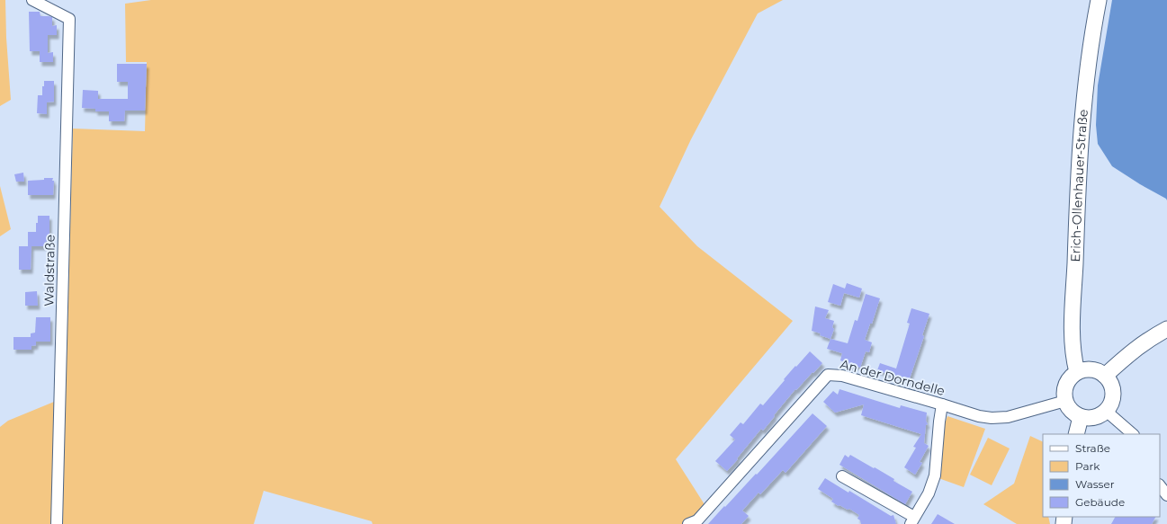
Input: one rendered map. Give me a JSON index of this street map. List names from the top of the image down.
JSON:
{
  "streets": {
    "street": ["Erich-Ollenhauer-Straße", "Waldstraße", "An der Dorndelle"]
  },
  "crossings": [
    ["Erich-Ollenhauer-Straße", "An der Dorndelle"]
  ],
  "legend": [
    "Straße",
    "Park",
    "Wasser",
    "Gebäude"
  ]
}
